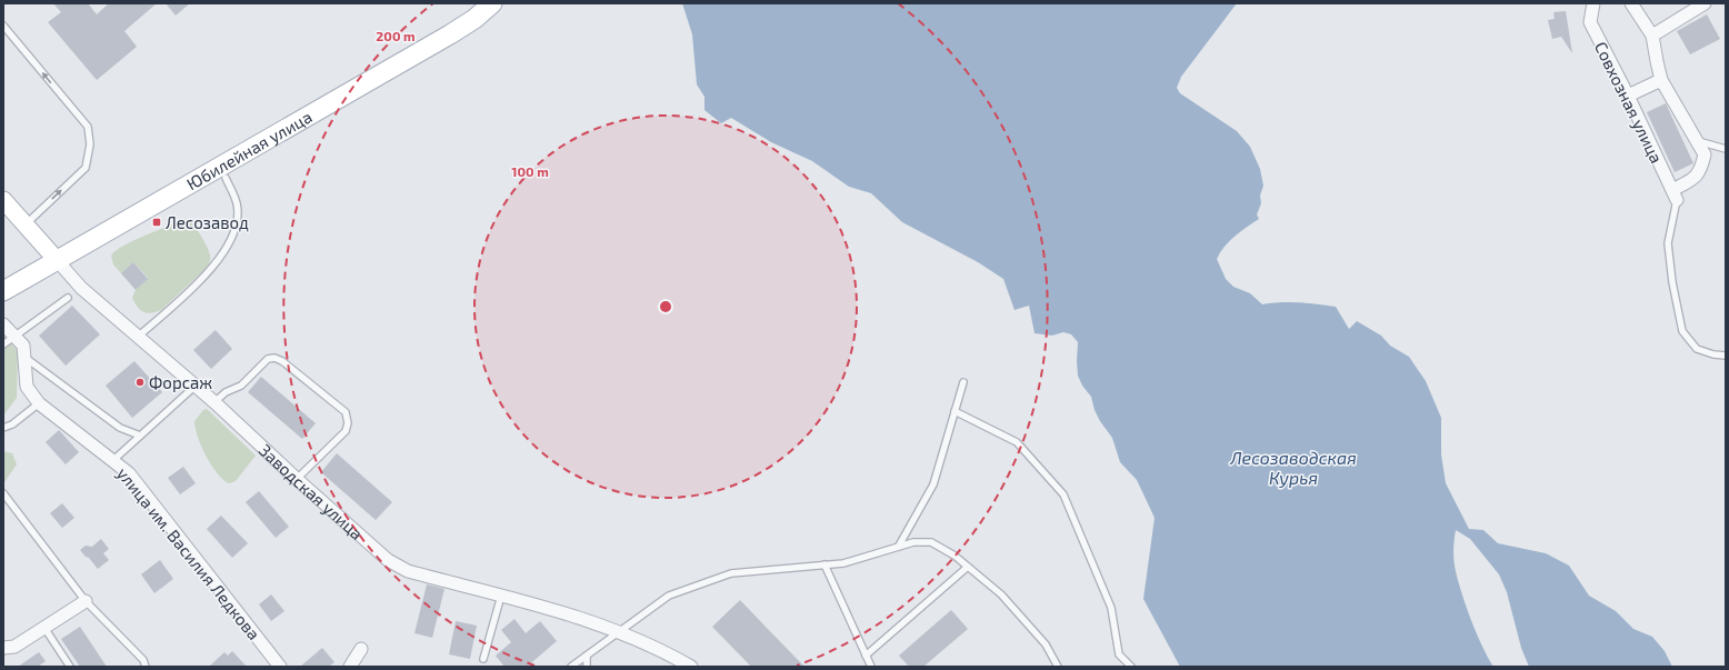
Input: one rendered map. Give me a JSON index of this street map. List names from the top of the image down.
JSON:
{
  "streets": {
    "main road": ["Юбилейная улица"],
    "street": ["Совхозная улица", "Заводская улица", "улица им. Василия Ледкова"]
  },
  "crossings": [
    ["Юбилейная улица", "Заводская улица"]
  ],
  "water": ["Лесозаводская Курья"],
  "places": {
    "transit": ["Лесозавод"],
    "other": ["Форсаж"]
  },
  "rings": ["200 m", "100 m"]
}
